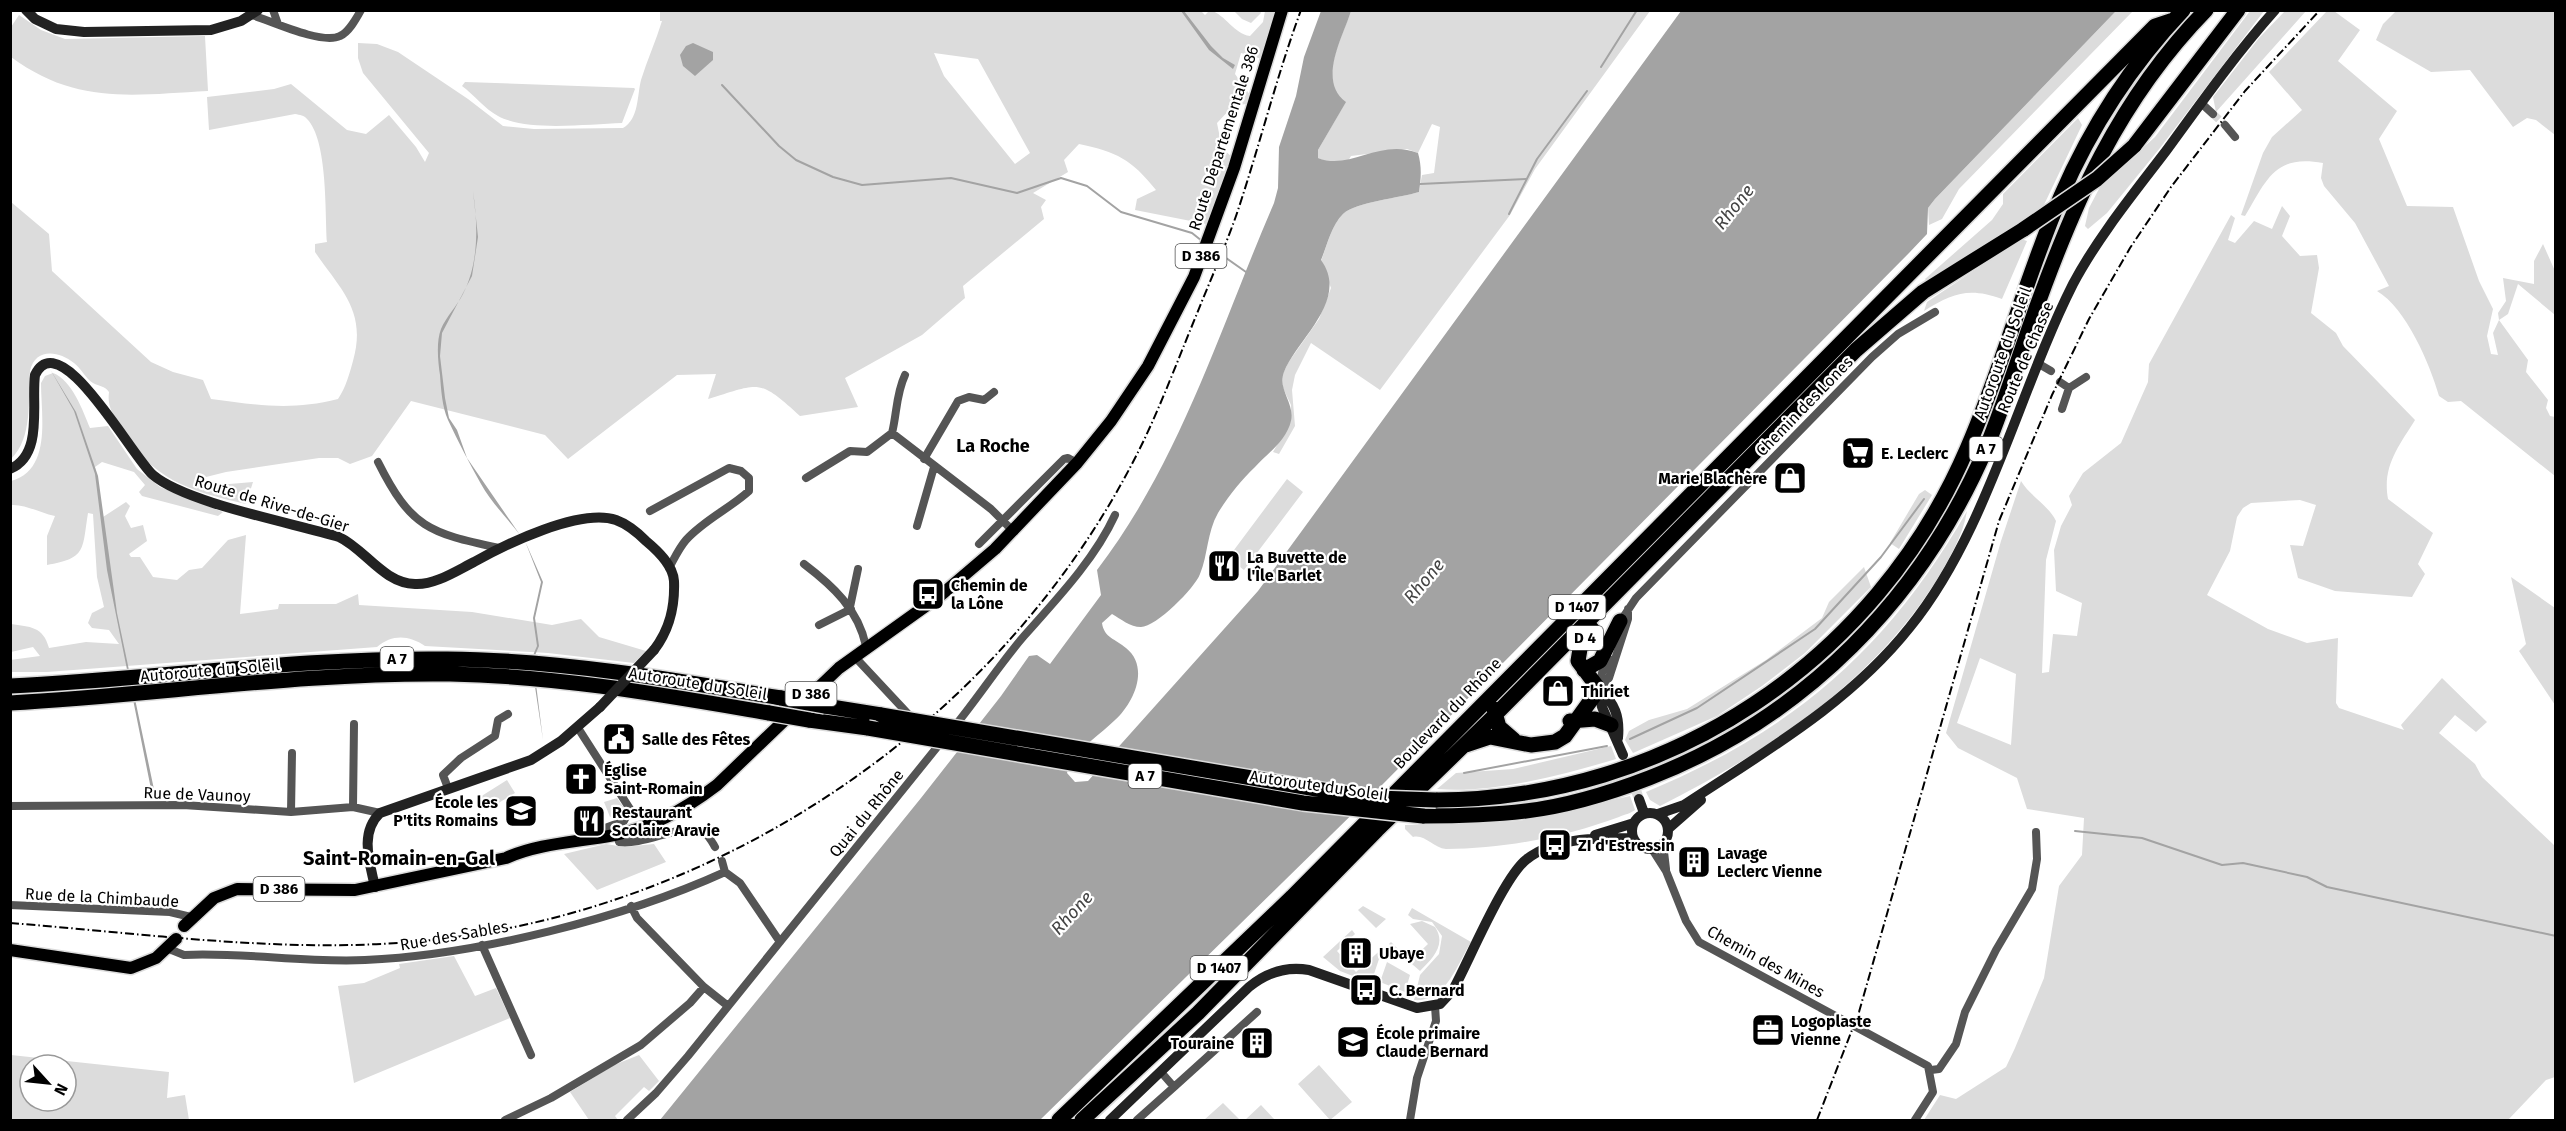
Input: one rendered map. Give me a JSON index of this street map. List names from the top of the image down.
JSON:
{
  "streets": {
    "highway": [
      "Autoroute du Soleil",
      "A 7",
      "D 1407",
      "D 4",
      "Boulevard du Rhône"
    ],
    "main road": [
      "Route Départementale 386",
      "D 386",
      "Route de Chasse",
      "Route de Rive-de-Gier"
    ],
    "street": [
      "Chemin des Lones",
      "Rue de Vaunoy",
      "Quai du Rhône",
      "Rue de la Chimbaude",
      "Rue des Sables",
      "Chemin des Mines"
    ]
  },
  "crossings": [
    ["Route Départementale 386", "Rue de la Chimbaude"],
    ["Autoroute du Soleil", "Boulevard du Rhône"],
    ["Route de Chasse", "Chemin des Mines"],
    ["Chemin des Lones", "D 4"],
    ["Route de Rive-de-Gier", "Rue de Vaunoy"],
    ["D 4", "Boulevard du Rhône"]
  ],
  "districts": ["La Roche", "Saint-Romain-en-Gal"],
  "water": ["Rhone"],
  "places": {
    "supermarket": ["E. Leclerc"],
    "shop": ["Marie Blachère", "Thiriet"],
    "restaurant": ["La Buvette de l'Île Barlet", "Restaurant Scolaire Aravie"],
    "bus stop": ["Chemin de la Lône", "ZI d'Estressin", "C. Bernard"],
    "public building": ["Salle des Fêtes"],
    "church": ["Église Saint-Romain"],
    "school or university": ["École les P'tits Romains", "École primaire Claude Bernard"],
    "building": ["Lavage Leclerc Vienne", "Ubaye", "Touraine"],
    "office": ["Logoplaste Vienne"]
  },
  "north": "bottom right"
}
